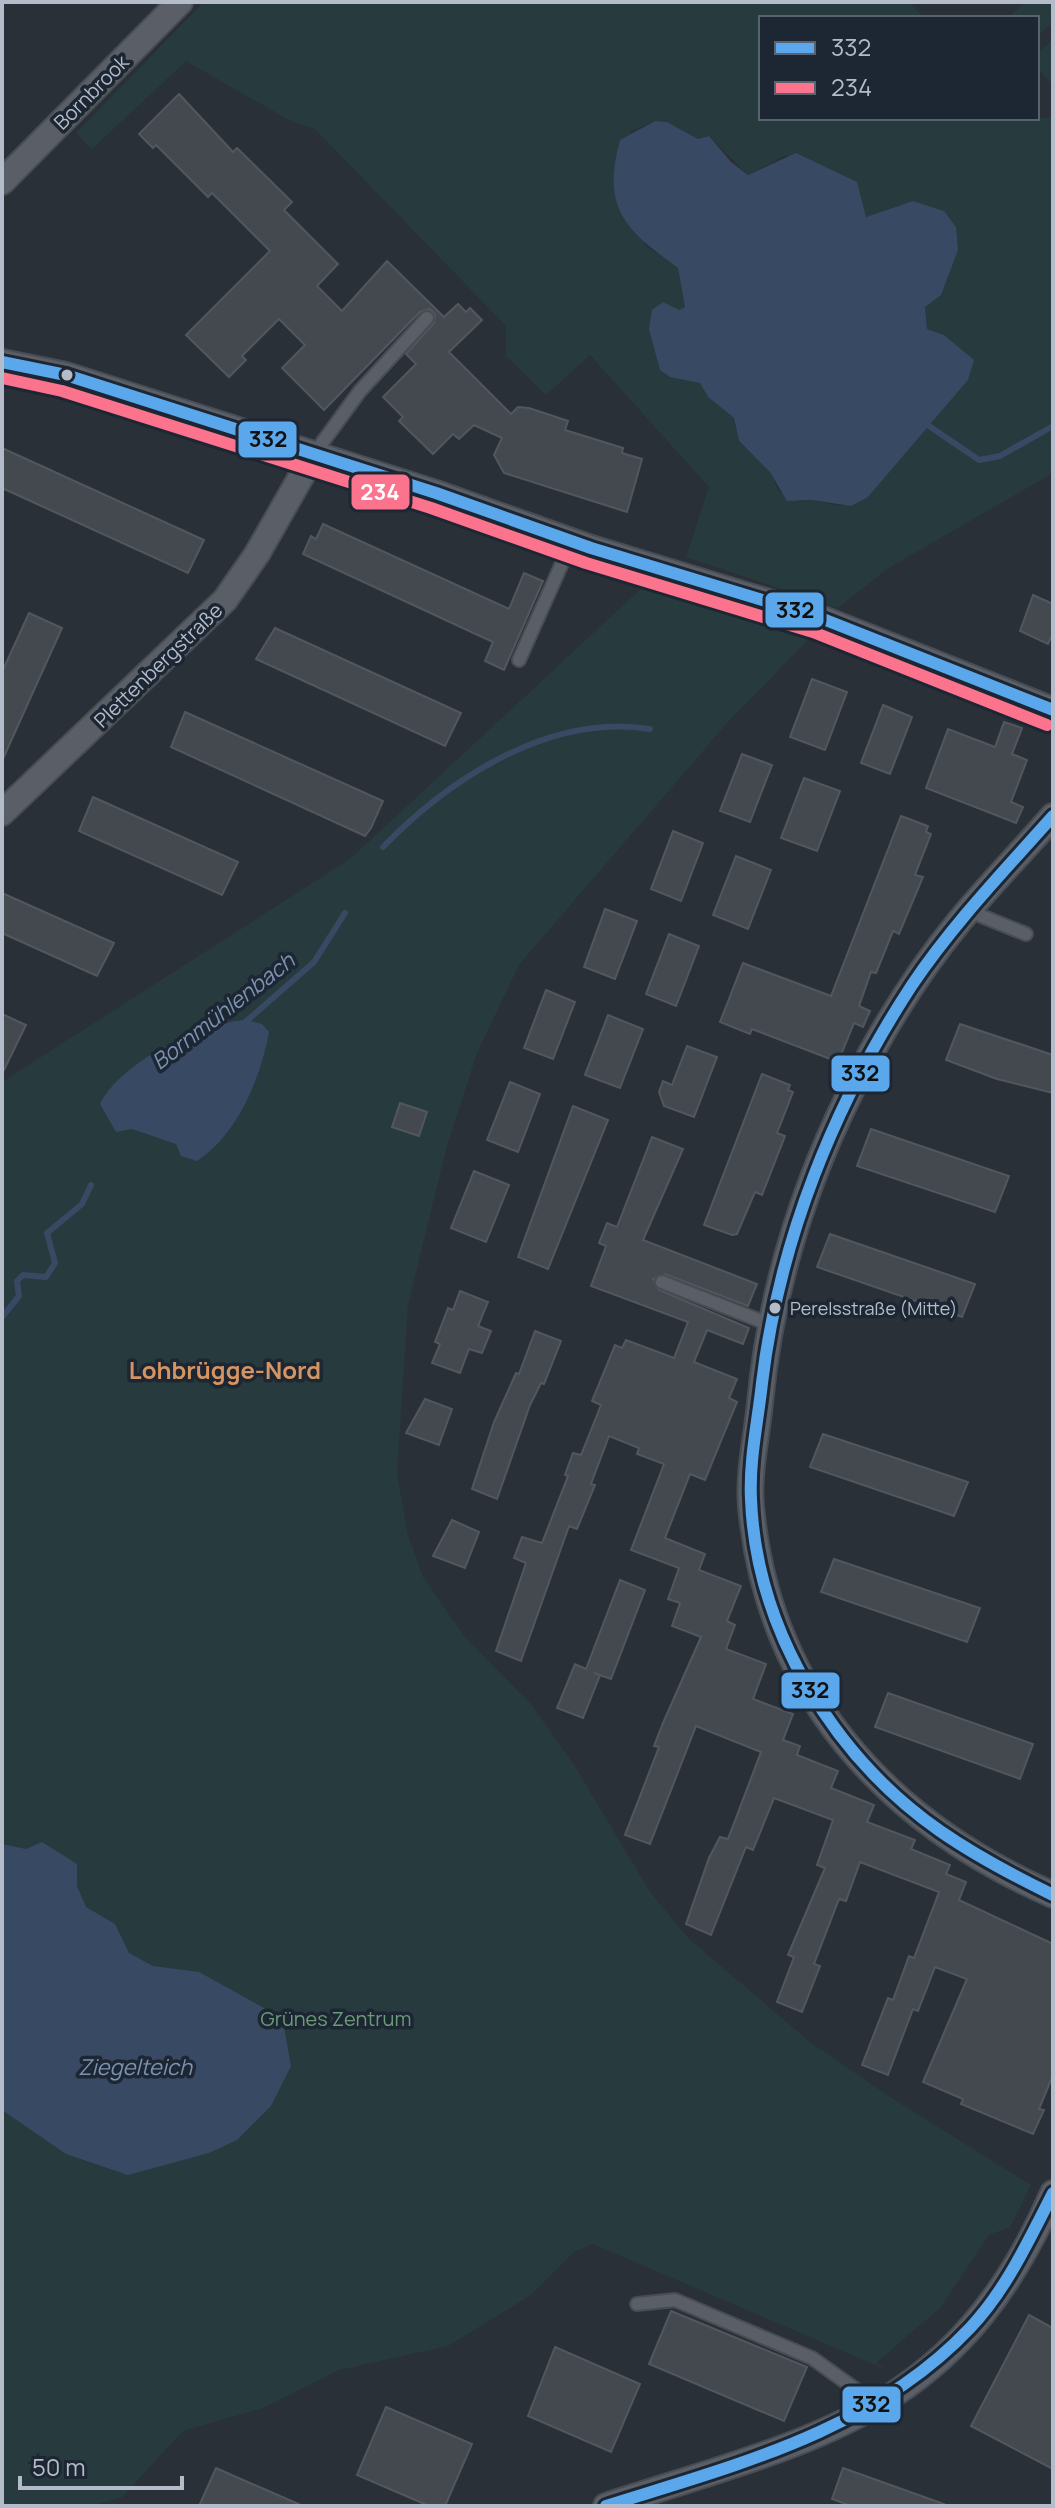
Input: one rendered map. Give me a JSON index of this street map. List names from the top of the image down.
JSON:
{
  "streets": {
    "street": ["Bornbrook", "Plettenbergstraße"]
  },
  "districts": ["Lohbrügge-Nord"],
  "water": ["Bornmühlenbach", "Ziegelteich"],
  "parks": ["Grünes Zentrum"],
  "places": ["Perelsstraße (Mitte)"],
  "lines": ["transit line 332", "transit line 234"],
  "legend": ["332", "234"],
  "scale_bar": "50 m"
}
